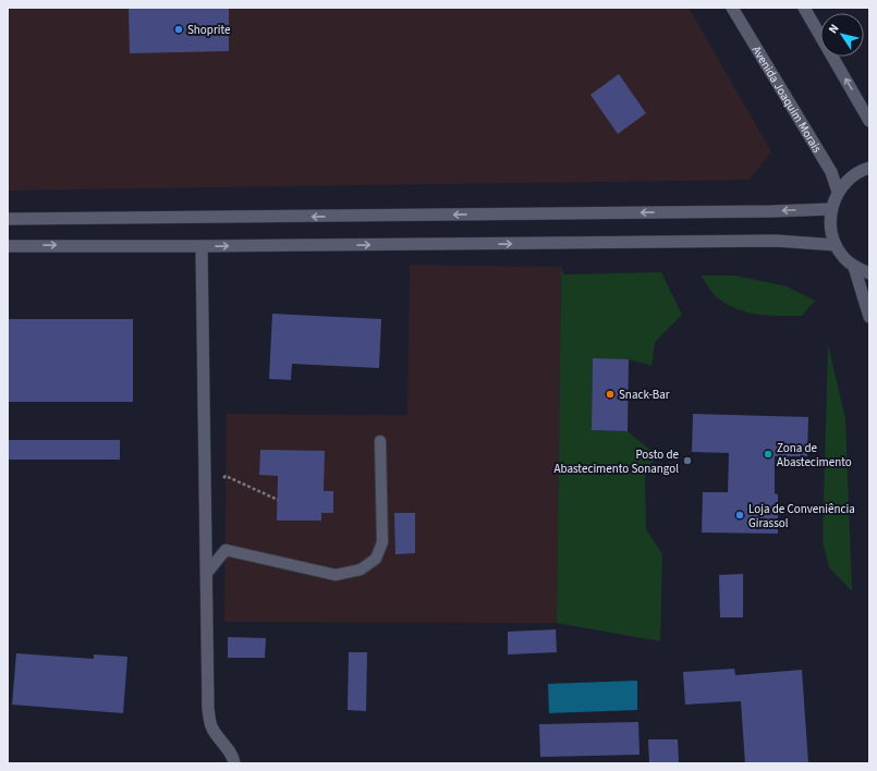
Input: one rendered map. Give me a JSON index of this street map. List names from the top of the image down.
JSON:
{
  "streets": {
    "street": ["Avenida Joaquim Morais"]
  },
  "places": [
    "Shoprite",
    "Snack-Bar",
    "Zona de Abastecimento",
    "Posto de Abastecimento Sonangol",
    "Loja de Conveniência Girassol"
  ],
  "north": "top left"
}
